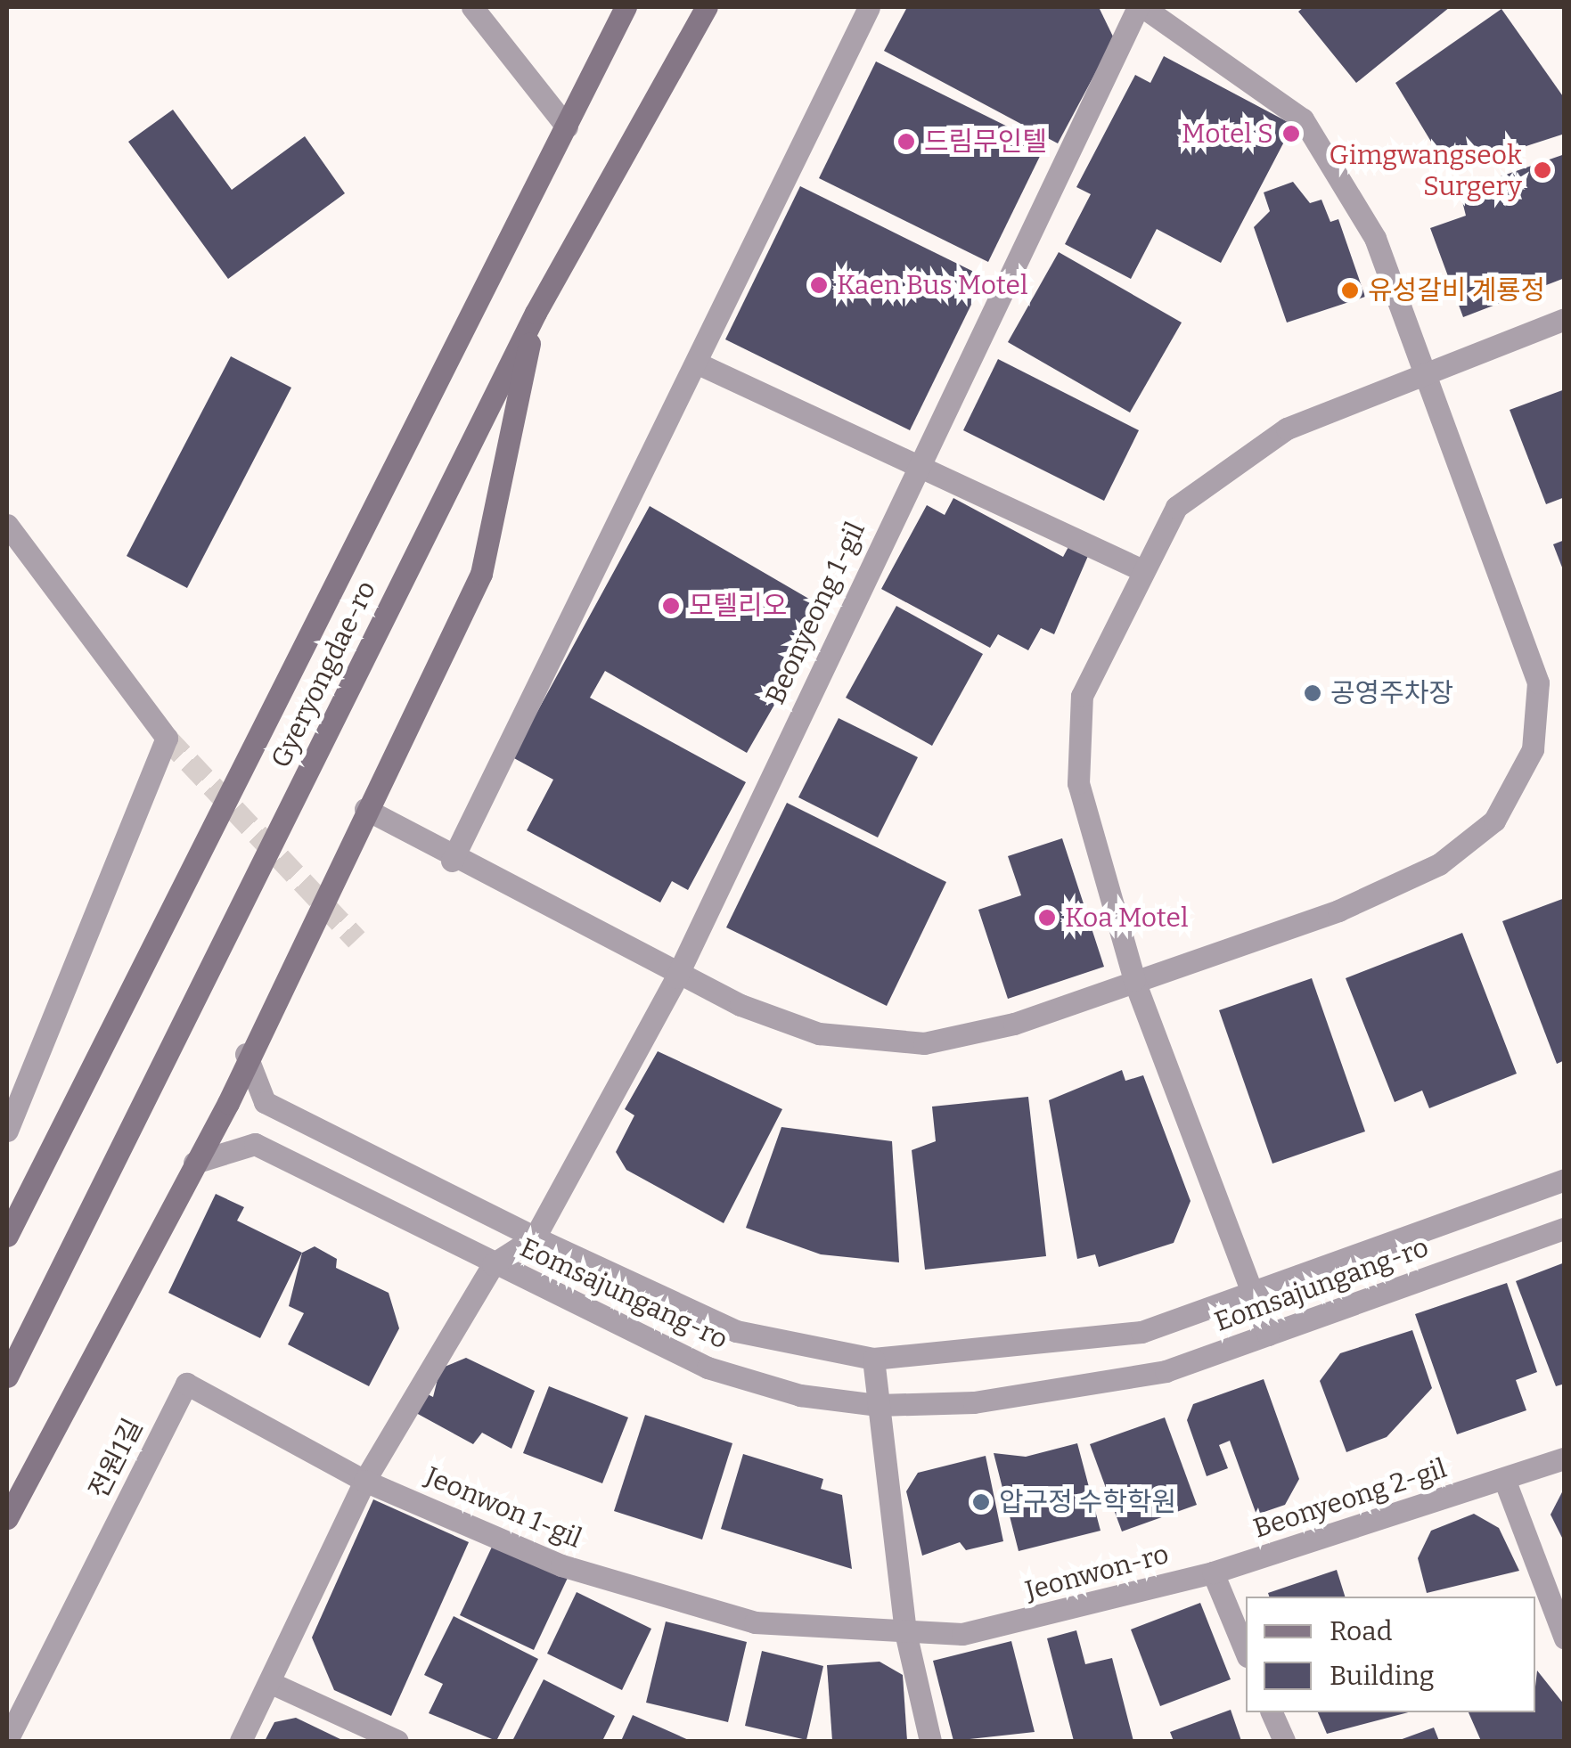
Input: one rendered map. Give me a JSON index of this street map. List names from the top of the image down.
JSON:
{
  "streets": {
    "street": [
      "Beonyeong 1-gil",
      "Gyeryongdae-ro",
      "Eomsajungang-ro",
      "전원1길",
      "Beonyeong 2-gil",
      "Jeonwon 1-gil",
      "Jeonwon-ro"
    ]
  },
  "crossings": [
    ["Beonyeong 1-gil", "Eomsajungang-ro"],
    ["전원1길", "Jeonwon 1-gil"],
    ["Beonyeong 2-gil", "Jeonwon-ro"],
    ["Jeonwon 1-gil", "Jeonwon-ro"]
  ],
  "places": [
    "Motel S",
    "드림무인텔",
    "Gimgwangseok Surgery",
    "Kaen Bus Motel",
    "유성갈비 계룡정",
    "모텔리오",
    "공영주차장",
    "Koa Motel",
    "압구정 수학학원"
  ],
  "legend": ["Road", "Building"]
}
